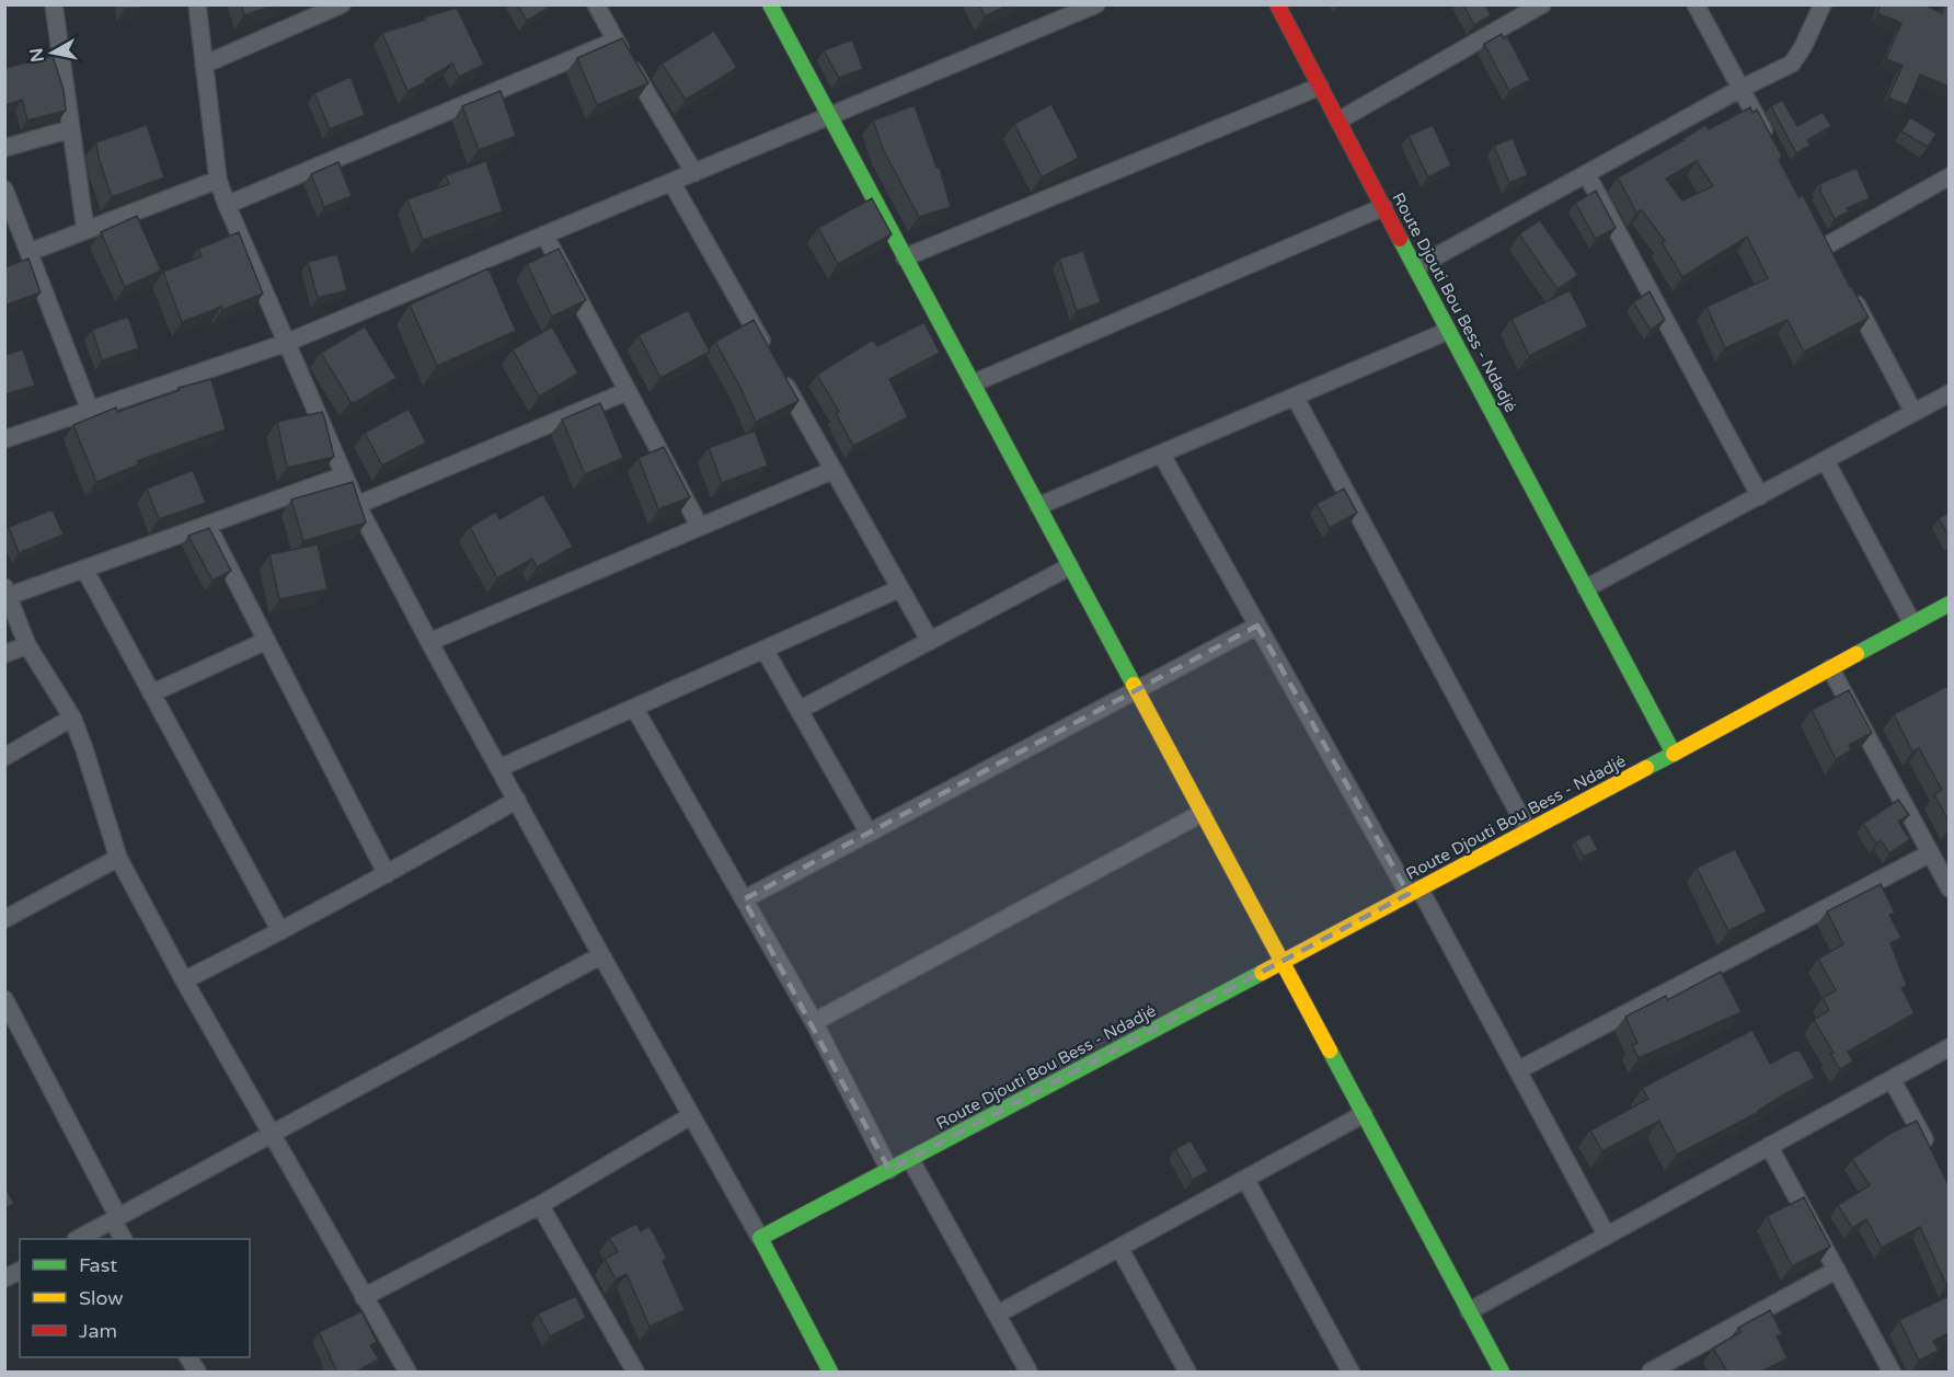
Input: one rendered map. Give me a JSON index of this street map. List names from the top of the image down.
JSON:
{
  "streets": {
    "main road": ["Route Djouti Bou Bess - Ndadjé"]
  },
  "legend": ["Fast", "Slow", "Jam"],
  "north": "left"
}
